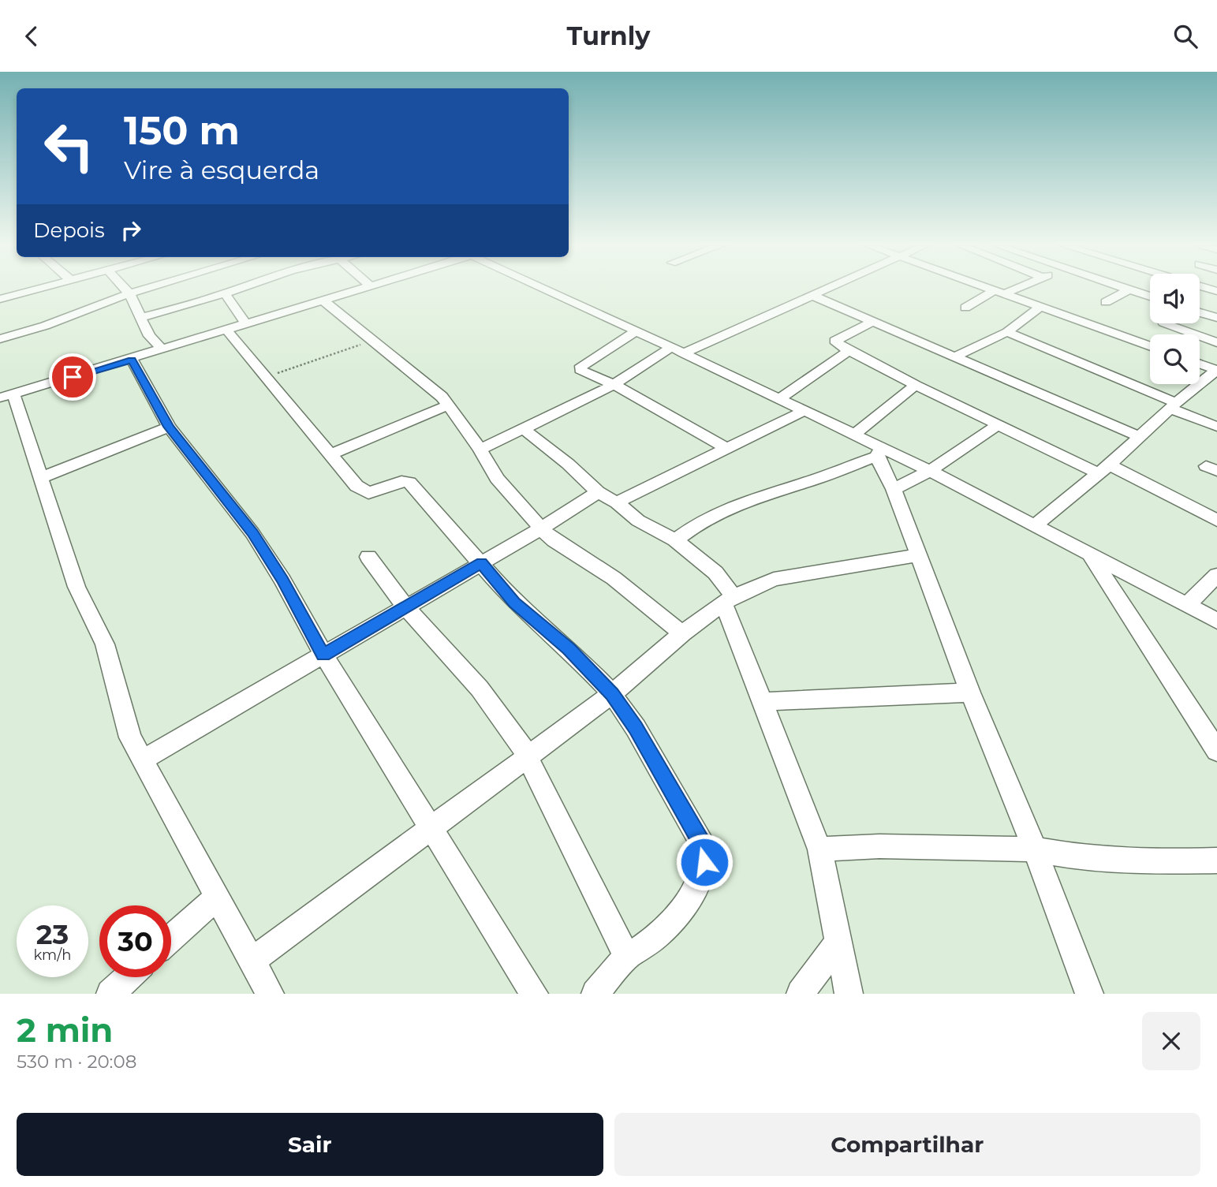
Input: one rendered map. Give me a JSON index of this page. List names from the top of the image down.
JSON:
{
  "page": {
    "header": "Turnly",
    "turn": ["150 m", "Vire à esquerda"],
    "then": "Depois",
    "speed": "23 km/h",
    "limit": "30",
    "heading": ["2 min", "530 m · 20:08"],
    "buttons": ["Sair", "Compartilhar"]
  }
}
